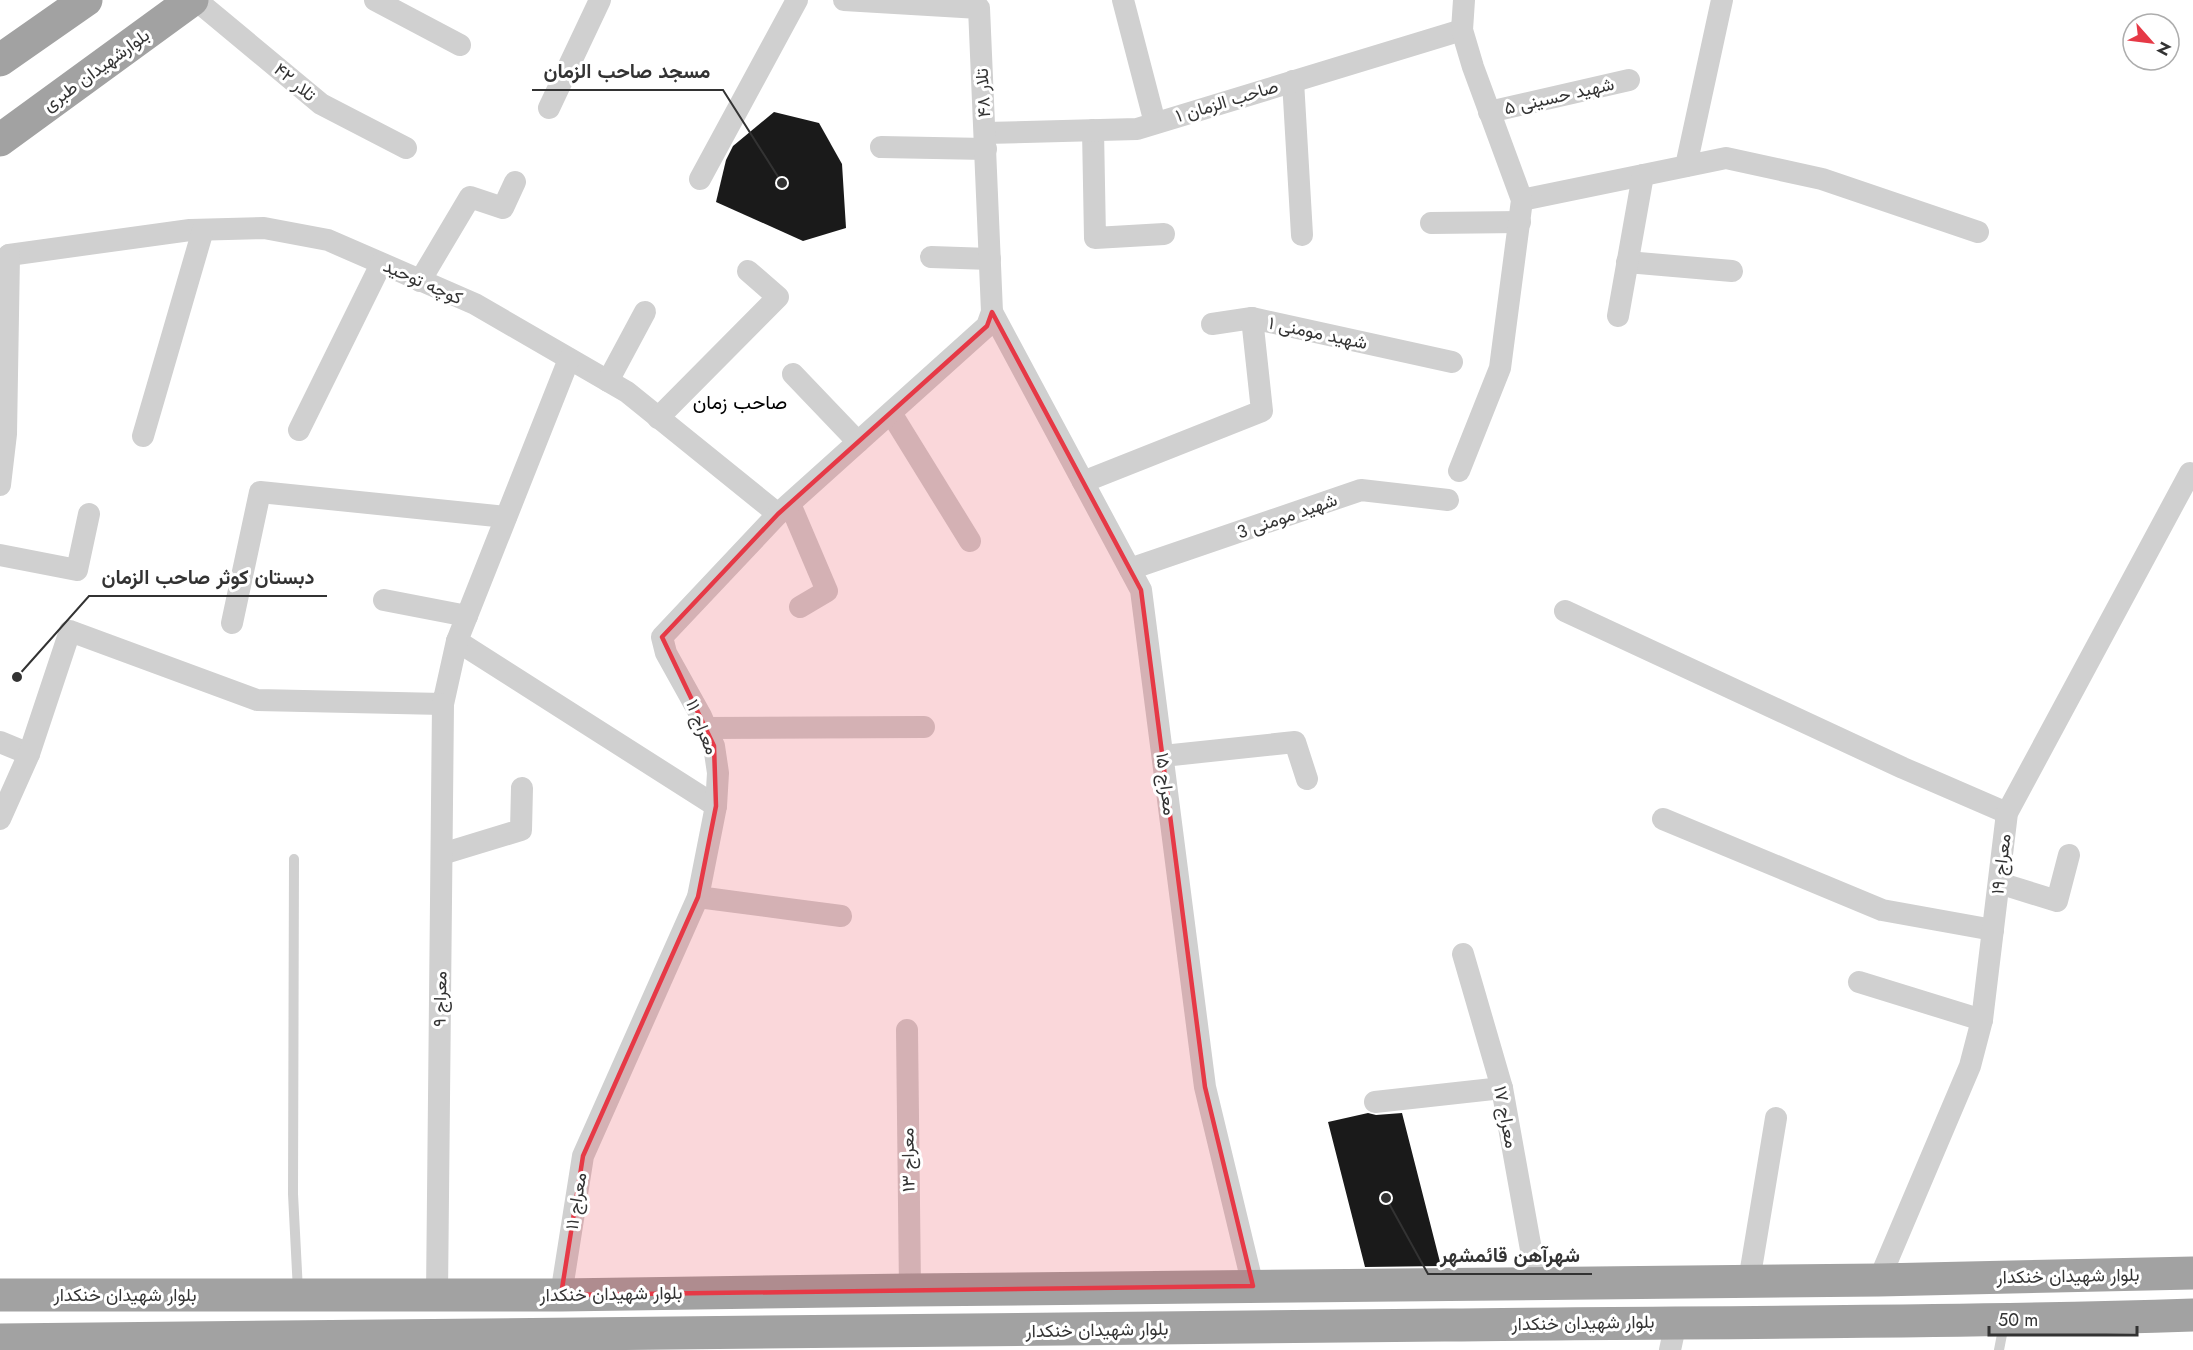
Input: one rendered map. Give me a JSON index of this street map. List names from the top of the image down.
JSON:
{
  "streets": {
    "highway": ["بلوارشهیدان طبری", "بلوار شهیدان خنکدار"],
    "street": [
      "تلار ۴۲",
      "تلار ۴۸",
      "شهید حسینی ۵",
      "صاحب الزمان ۱",
      "کوچه توحید",
      "شهید مومنی ۱",
      "شهید مومنی 3",
      "معراج ۱۱",
      "معراج ۱۵",
      "معراج ۱۹",
      "معراج ۹",
      "معراج ۱۷",
      "معراج ۱۳"
    ]
  },
  "crossings": [
    ["بلوارشهیدان طبری", "تلار ۴۲"],
    ["تلار ۴۸", "صاحب الزمان ۱"],
    ["تلار ۴۸", "معراج ۱۱"],
    ["تلار ۴۸", "معراج ۱۵"],
    ["کوچه توحید", "معراج ۱۱"],
    ["کوچه توحید", "معراج ۹"],
    ["شهید مومنی ۱", "معراج ۱۵"],
    ["شهید مومنی 3", "معراج ۱۵"],
    ["معراج ۱۱", "معراج ۱۵"],
    ["معراج ۱۱", "بلوار شهیدان خنکدار"],
    ["معراج ۱۵", "بلوار شهیدان خنکدار"],
    ["معراج ۱۹", "بلوار شهیدان خنکدار"],
    ["معراج ۹", "بلوار شهیدان خنکدار"],
    ["معراج ۱۷", "بلوار شهیدان خنکدار"],
    ["معراج ۱۳", "بلوار شهیدان خنکدار"]
  ],
  "districts": ["صاحب زمان"],
  "places": ["مسجد صاحب الزمان", "دبستان کوثر صاحب الزمان", "شهرآهن قائمشهر"],
  "scale_bar": "50 m",
  "north": "bottom right"
}
